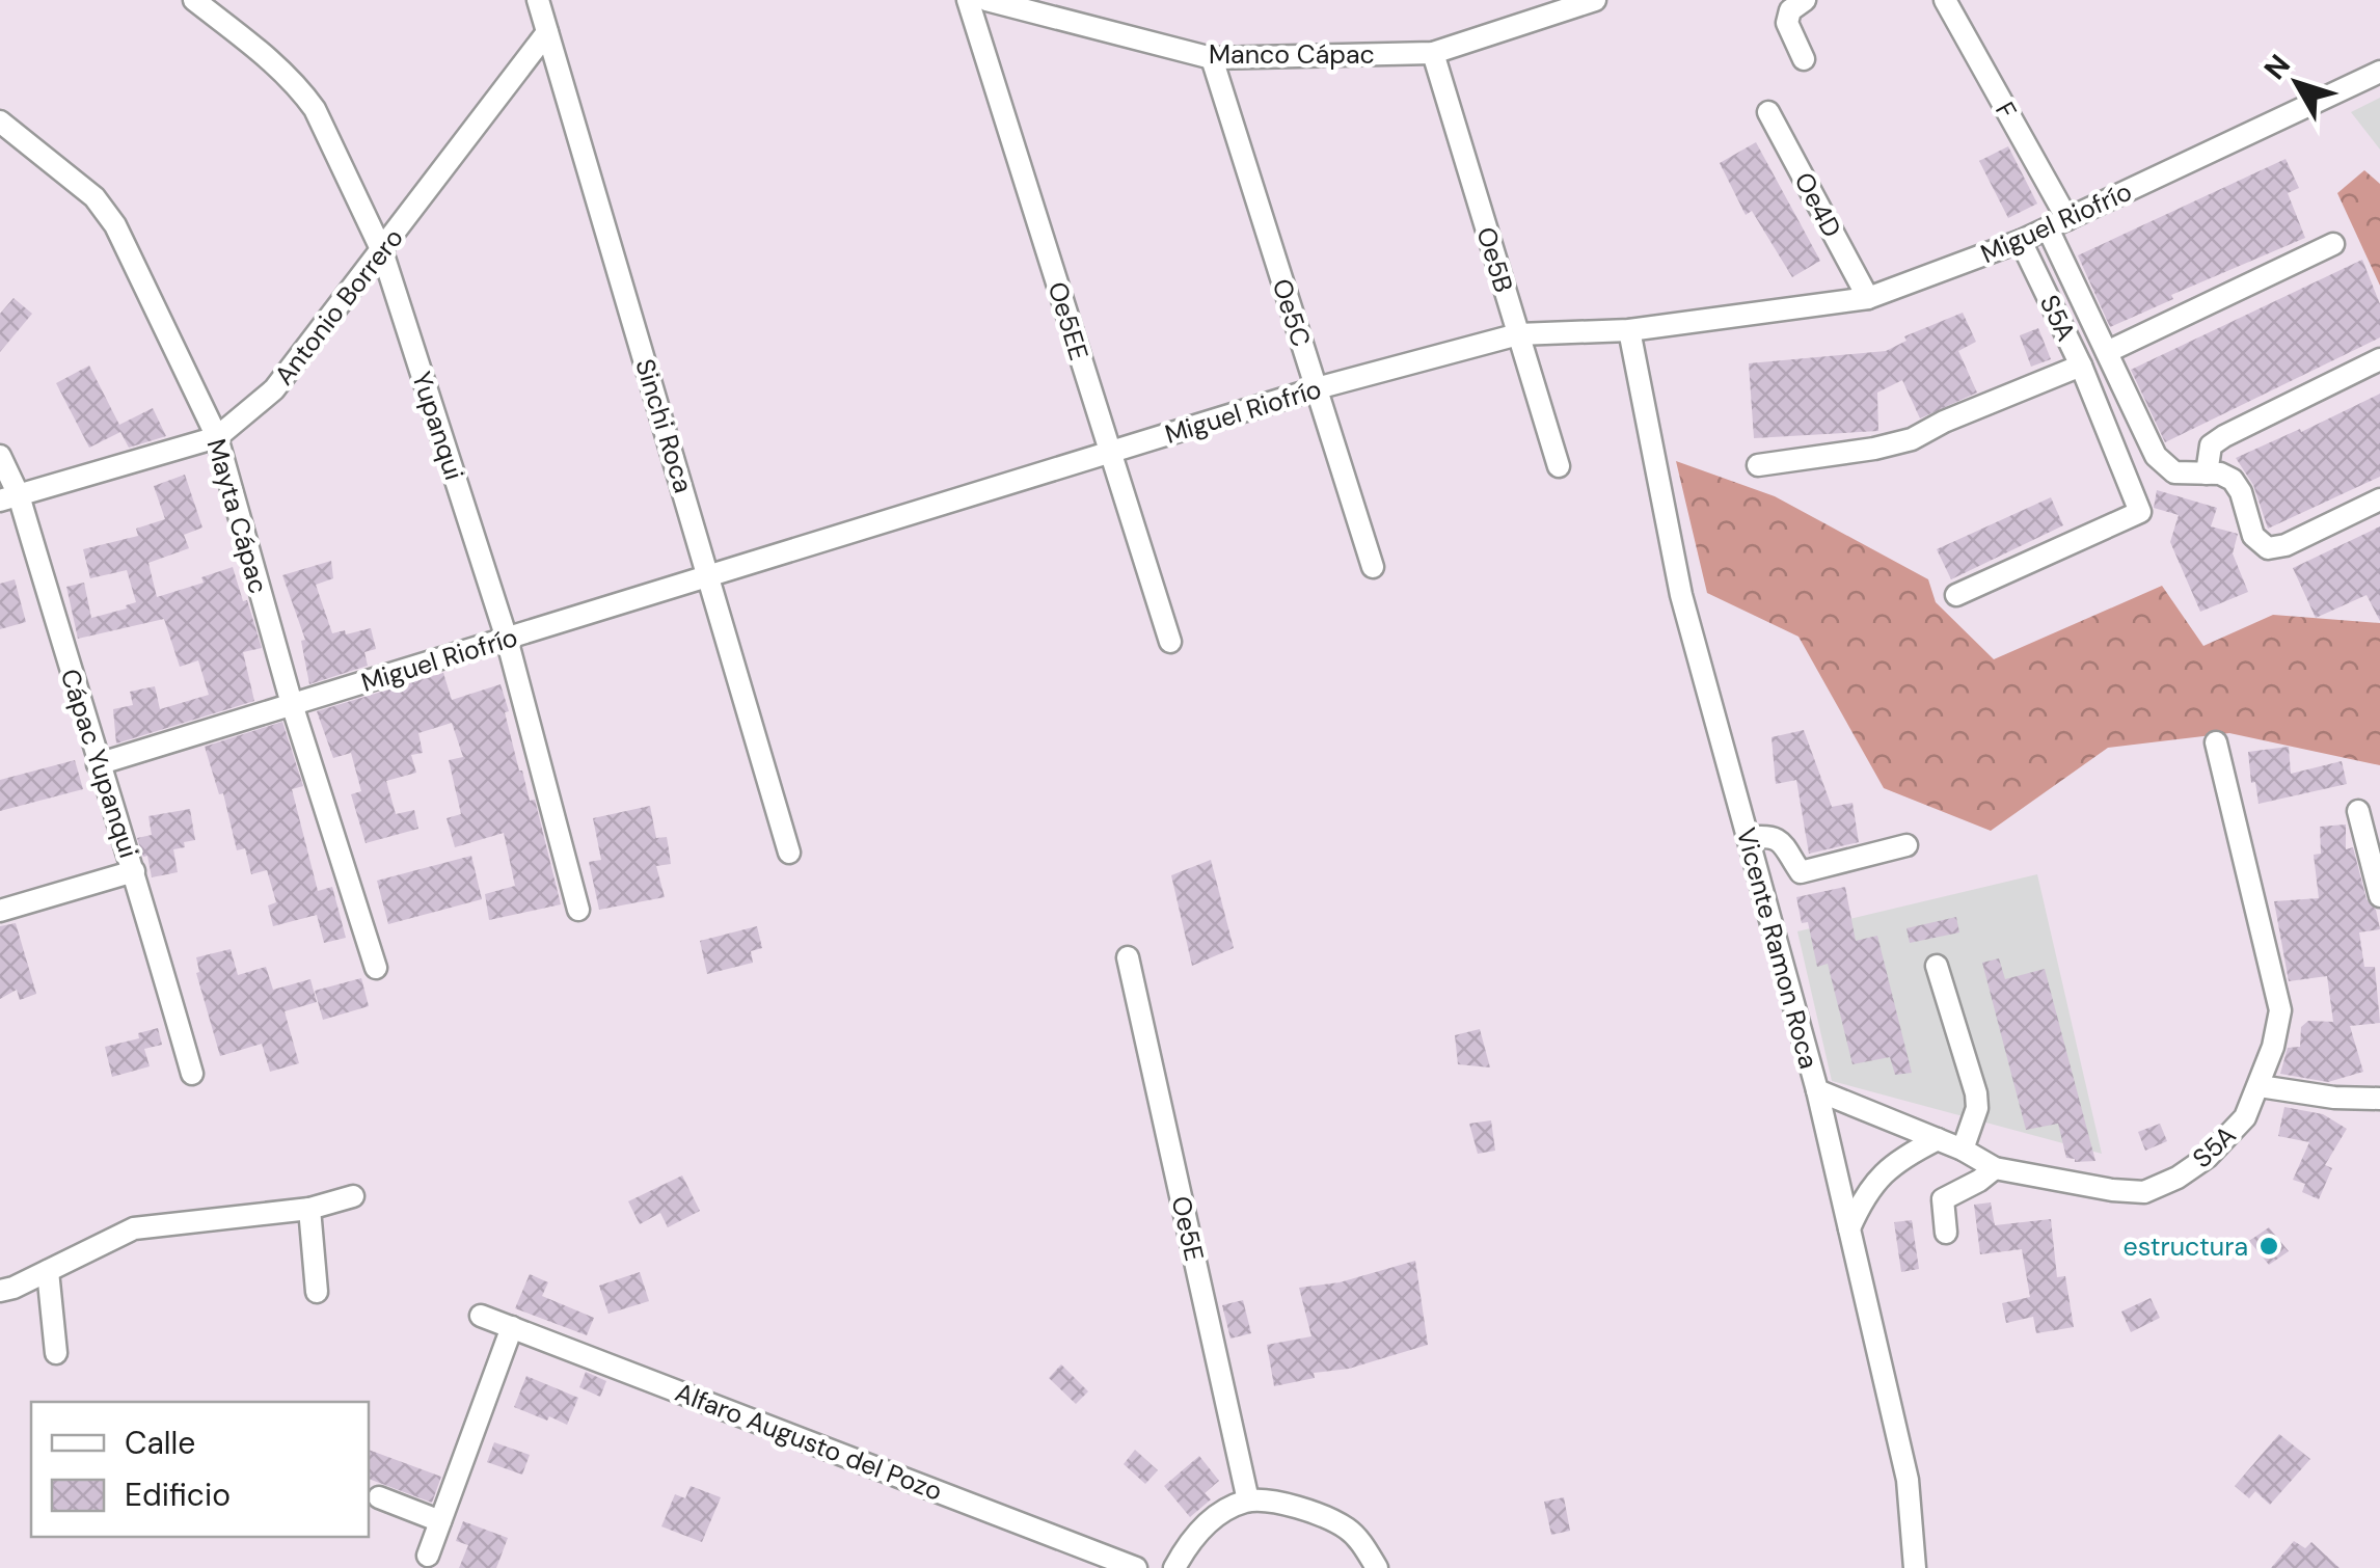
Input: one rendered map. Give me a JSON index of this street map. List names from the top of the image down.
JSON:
{
  "streets": {
    "street": [
      "Manco Cápac",
      "F",
      "Oe4D",
      "Miguel Riofrío",
      "Oe5B",
      "Antonio Borrero",
      "Oe5C",
      "S5A",
      "Oe5EE",
      "Yupanqui",
      "Sinchi Roca",
      "Mayta Cápac",
      "Cápac Yupanqui",
      "Vicente Ramon Roca",
      "Oe5E",
      "Alfaro Augusto del Pozo"
    ]
  },
  "crossings": [
    ["Manco Cápac", "Oe5B"],
    ["Manco Cápac", "Oe5C"],
    ["F", "Miguel Riofrío"],
    ["Oe4D", "Miguel Riofrío"],
    ["Miguel Riofrío", "Oe5B"],
    ["Miguel Riofrío", "Oe5C"],
    ["Miguel Riofrío", "S5A"],
    ["Miguel Riofrío", "Oe5EE"],
    ["Miguel Riofrío", "Yupanqui"],
    ["Miguel Riofrío", "Sinchi Roca"],
    ["Miguel Riofrío", "Mayta Cápac"],
    ["Miguel Riofrío", "Cápac Yupanqui"],
    ["Miguel Riofrío", "Vicente Ramon Roca"],
    ["Antonio Borrero", "Yupanqui"],
    ["Antonio Borrero", "Sinchi Roca"],
    ["Antonio Borrero", "Mayta Cápac"],
    ["Antonio Borrero", "Cápac Yupanqui"],
    ["S5A", "Vicente Ramon Roca"]
  ],
  "places": ["estructura"],
  "legend": ["Calle", "Edificio"],
  "north": "top left"
}
